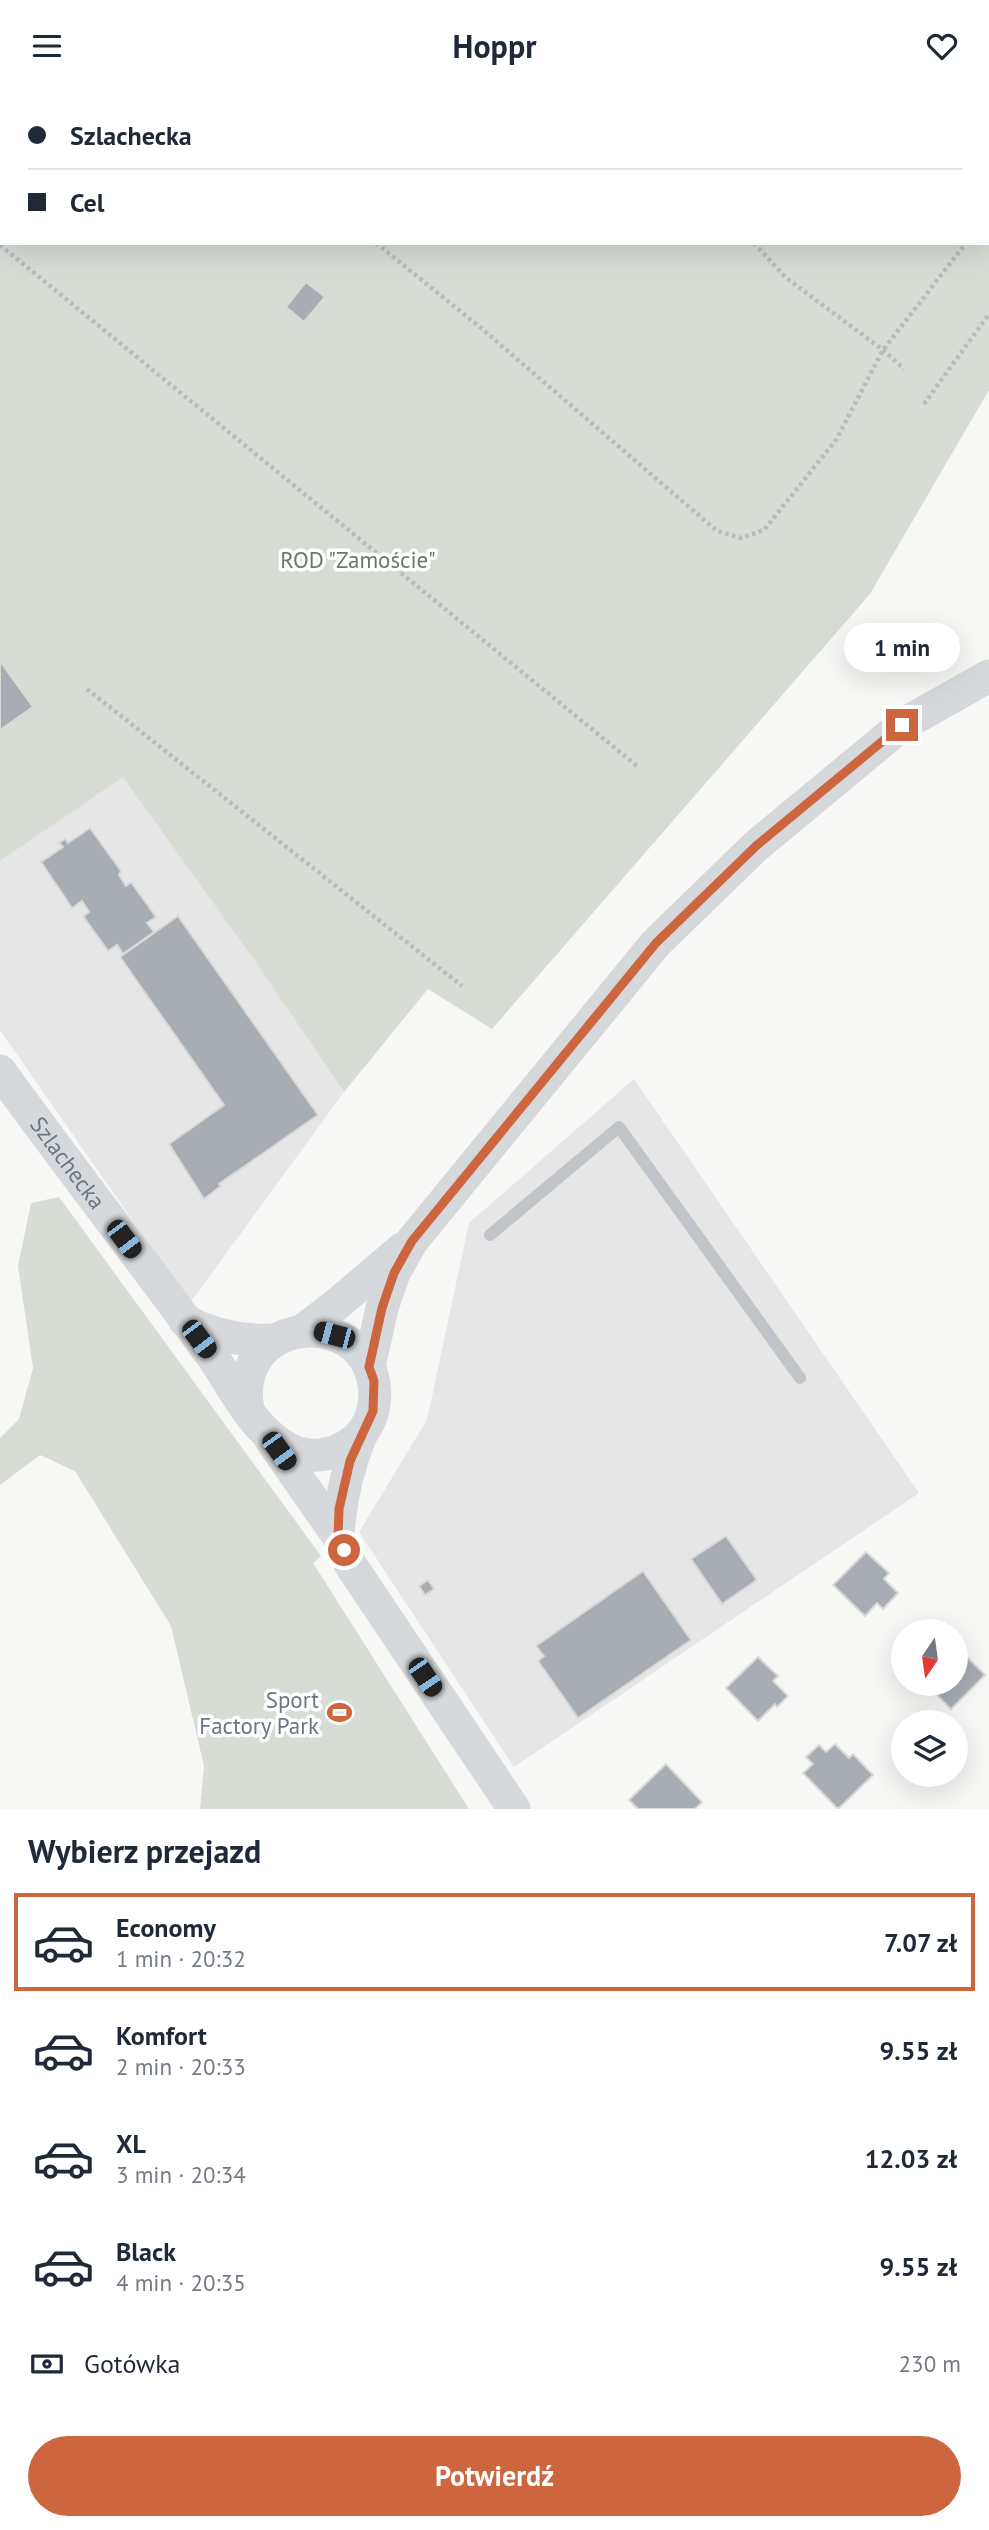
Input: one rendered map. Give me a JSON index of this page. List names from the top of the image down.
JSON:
{
  "streets": {
    "street": ["Szlachecka"]
  },
  "parks": ["ROD \"Zamoście\""],
  "places": {
    "sports": ["Sport Factory Park"]
  },
  "north": "bottom",
  "page": {
    "header": "Hoppr",
    "banner": ["Szlachecka", "Cel"],
    "bubble": "1 min",
    "heading": "Wybierz przejazd",
    "list": [
      {
        "name": "Economy",
        "note": "1 min · 20:32",
        "value": "7.07 zł"
      },
      {
        "name": "Komfort",
        "note": "2 min · 20:33",
        "value": "9.55 zł"
      },
      {
        "name": "XL",
        "note": "3 min · 20:34",
        "value": "12.03 zł"
      },
      {
        "name": "Black",
        "note": "4 min · 20:35",
        "value": "9.55 zł"
      }
    ],
    "pay": ["Gotówka", "230 m"],
    "buttons": "Potwierdź"
  }
}
